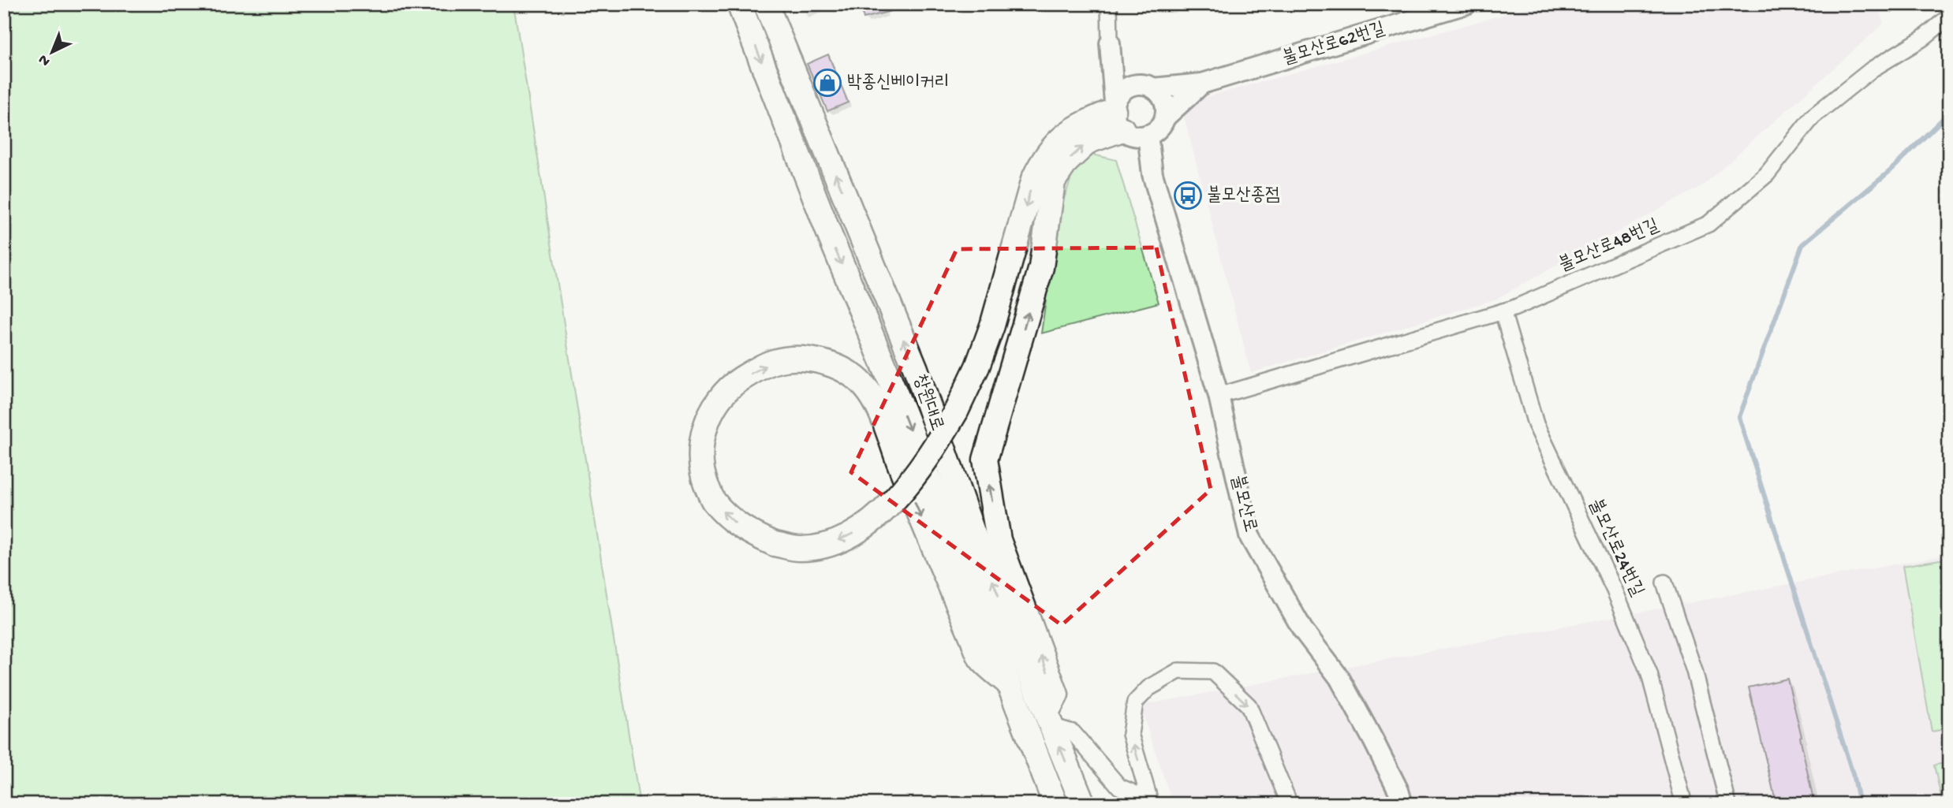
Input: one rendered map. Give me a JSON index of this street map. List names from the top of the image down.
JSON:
{
  "streets": {
    "main road": ["창원대로"],
    "street": [
      "불모산로62번길",
      "불모산로48번길",
      "불모산로",
      "불모산로24번길"
    ]
  },
  "crossings": [
    ["불모산로48번길", "불모산로"],
    ["불모산로48번길", "불모산로24번길"]
  ],
  "places": {
    "shop": ["박종신베이커리"],
    "bus stop": ["불모산종점"]
  },
  "north": "bottom left"
}
